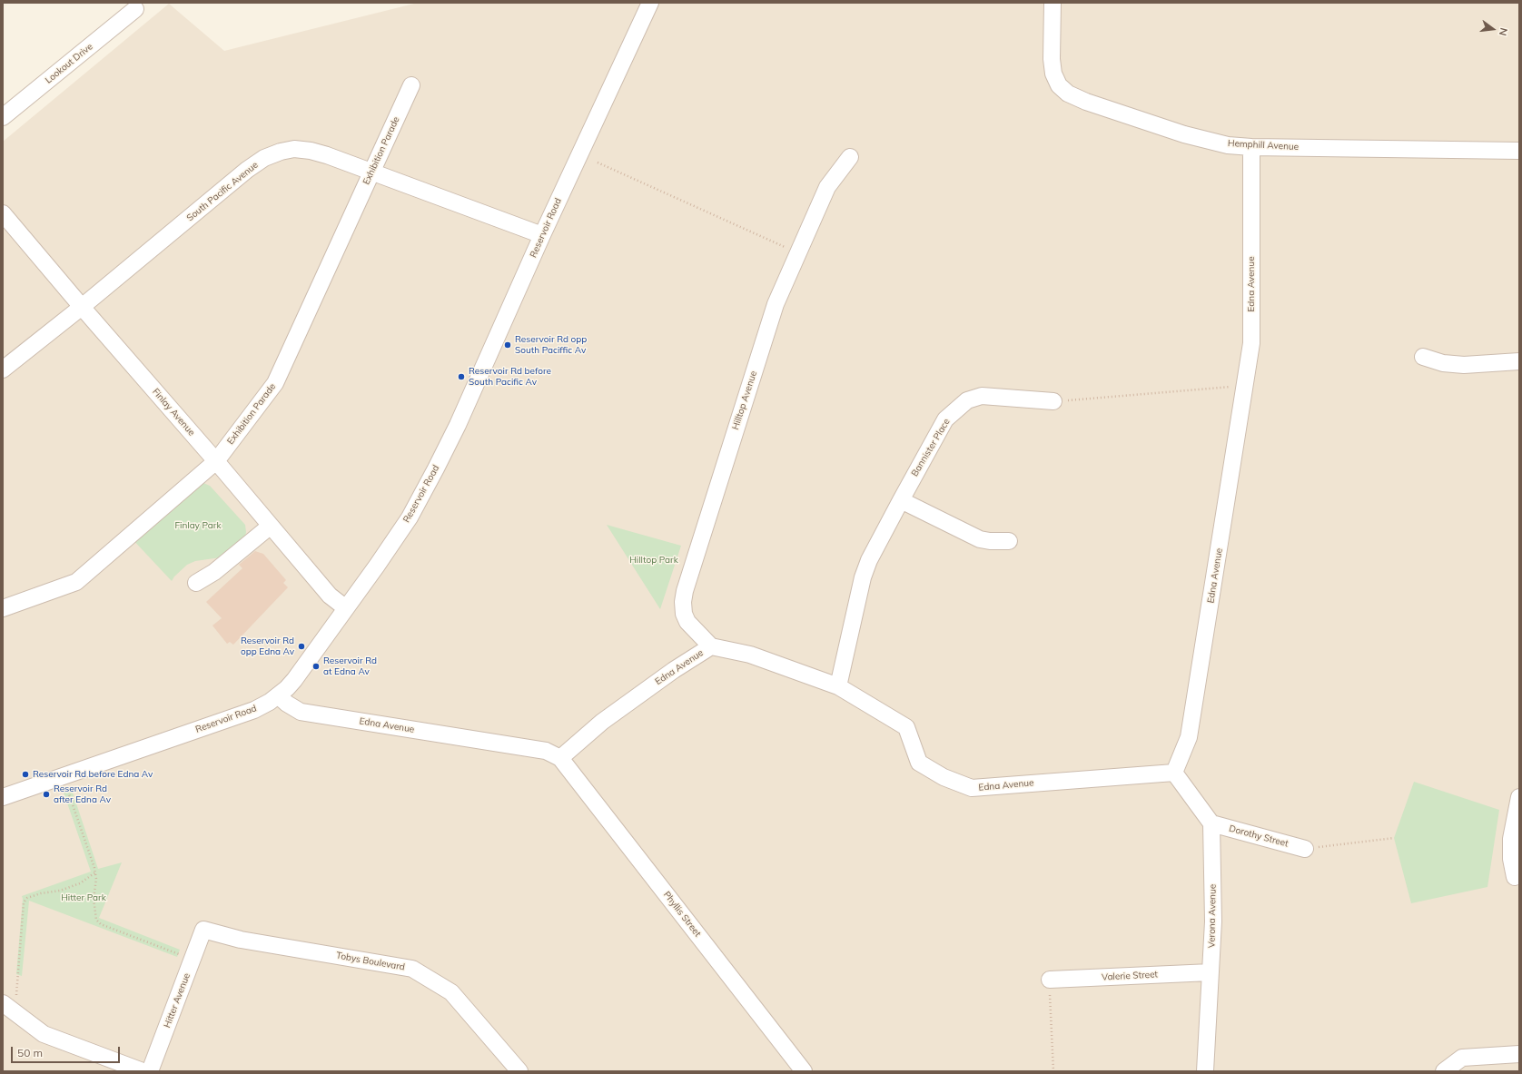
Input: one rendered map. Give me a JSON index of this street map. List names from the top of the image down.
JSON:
{
  "streets": {
    "street": [
      "Lookout Drive",
      "Hemphill Avenue",
      "Exhibition Parade",
      "South Pacific Avenue",
      "Reservoir Road",
      "Edna Avenue",
      "Hilltop Avenue",
      "Finlay Avenue",
      "Bannister Place",
      "Dorothy Street",
      "Phyllis Street",
      "Verona Avenue",
      "Tobys Boulevard",
      "Valerie Street",
      "Hitter Avenue"
    ]
  },
  "crossings": [
    ["Hemphill Avenue", "Edna Avenue"],
    ["Exhibition Parade", "South Pacific Avenue"],
    ["Exhibition Parade", "Finlay Avenue"],
    ["South Pacific Avenue", "Reservoir Road"],
    ["South Pacific Avenue", "Finlay Avenue"],
    ["Reservoir Road", "Edna Avenue"],
    ["Reservoir Road", "Finlay Avenue"],
    ["Edna Avenue", "Hilltop Avenue"],
    ["Edna Avenue", "Bannister Place"],
    ["Edna Avenue", "Phyllis Street"],
    ["Dorothy Street", "Verona Avenue"],
    ["Verona Avenue", "Valerie Street"],
    ["Tobys Boulevard", "Hitter Avenue"]
  ],
  "parks": ["Finlay Park", "Hilltop Park", "Hitter Park"],
  "places": [
    "Reservoir Rd opp South Paciffic Av",
    "Reservoir Rd before South Pacific Av",
    "Reservoir Rd opp Edna Av",
    "Reservoir Rd at Edna Av",
    "Reservoir Rd before Edna Av",
    "Reservoir Rd after Edna Av"
  ],
  "scale_bar": "50 m",
  "north": "right"
}
